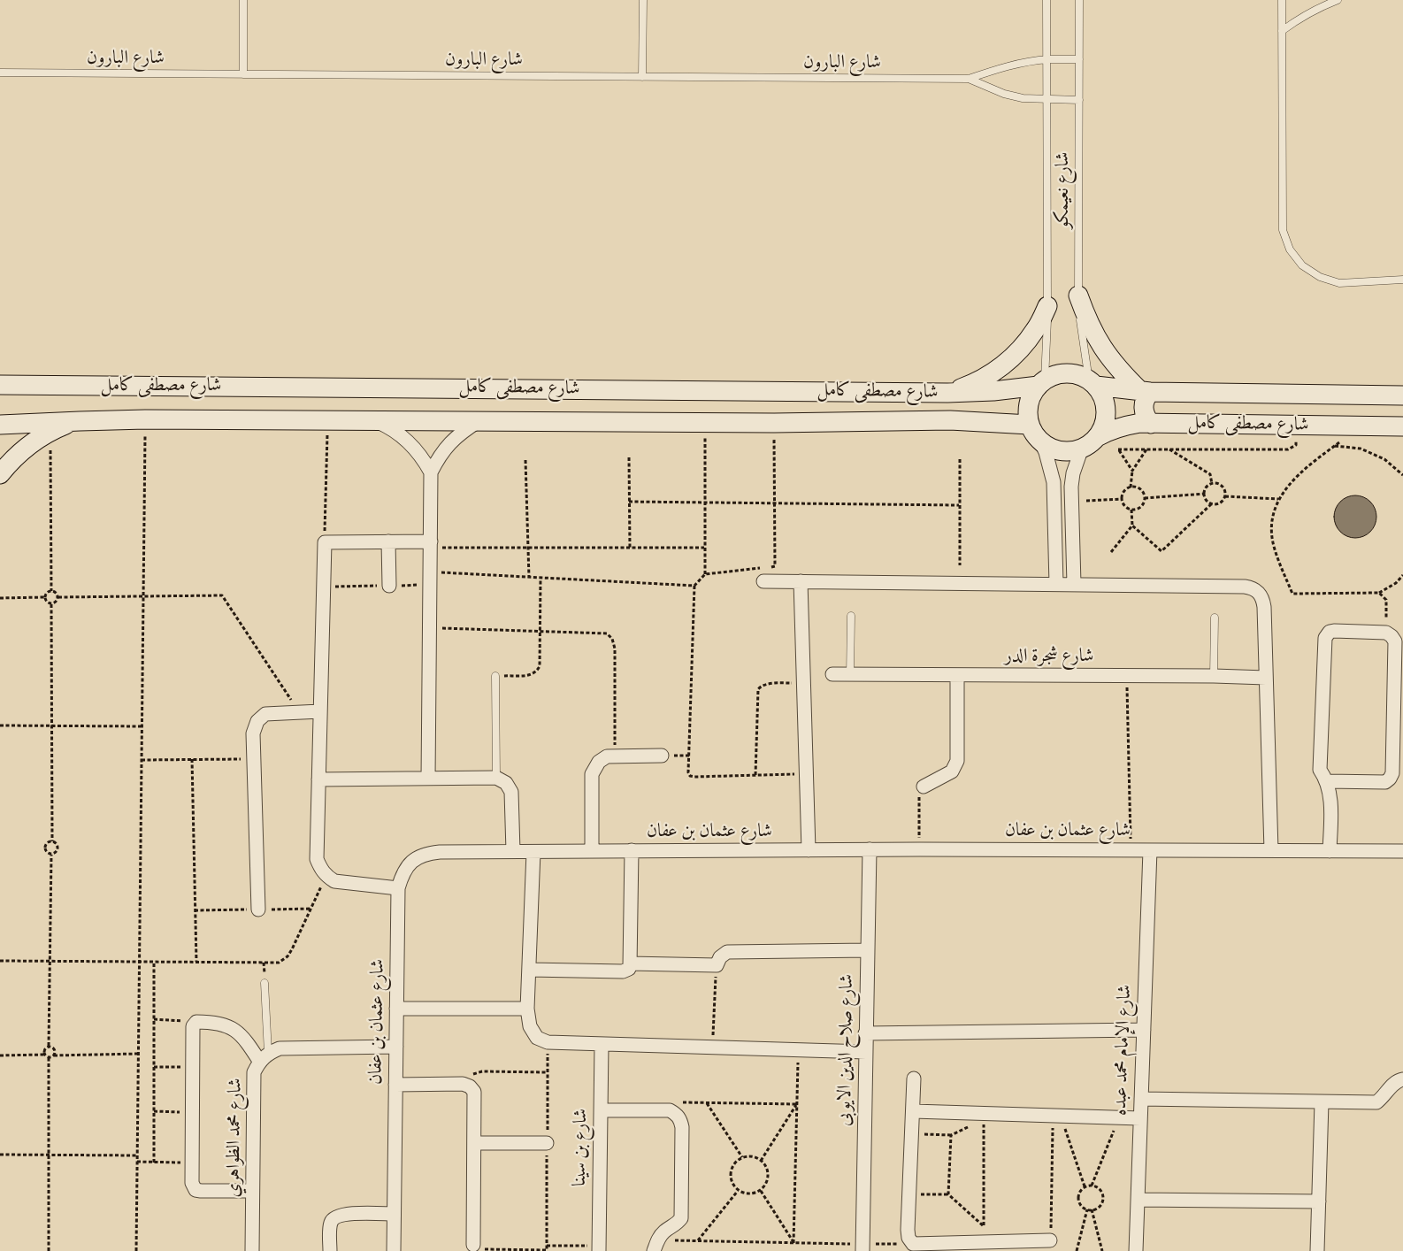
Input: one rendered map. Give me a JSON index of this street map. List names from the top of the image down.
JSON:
{
  "streets": {
    "street": [
      "شارع مصطفى كامل",
      "شارع شجرة الدر",
      "شارع عثمان بن عفان",
      "شارع صلاح الدين الايوبى",
      "شارع الإمام محمد عبده",
      "شارع محمد الظواهري",
      "شارع بن سينا"
    ],
    "lane": ["شارع البارون", "شارع نعيمكو"]
  },
  "crossings": [
    ["شارع البارون", "شارع نعيمكو"],
    ["شارع نعيمكو", "شارع مصطفى كامل"],
    ["شارع عثمان بن عفان", "شارع صلاح الدين الايوبى"],
    ["شارع عثمان بن عفان", "شارع الإمام محمد عبده"]
  ]
}
